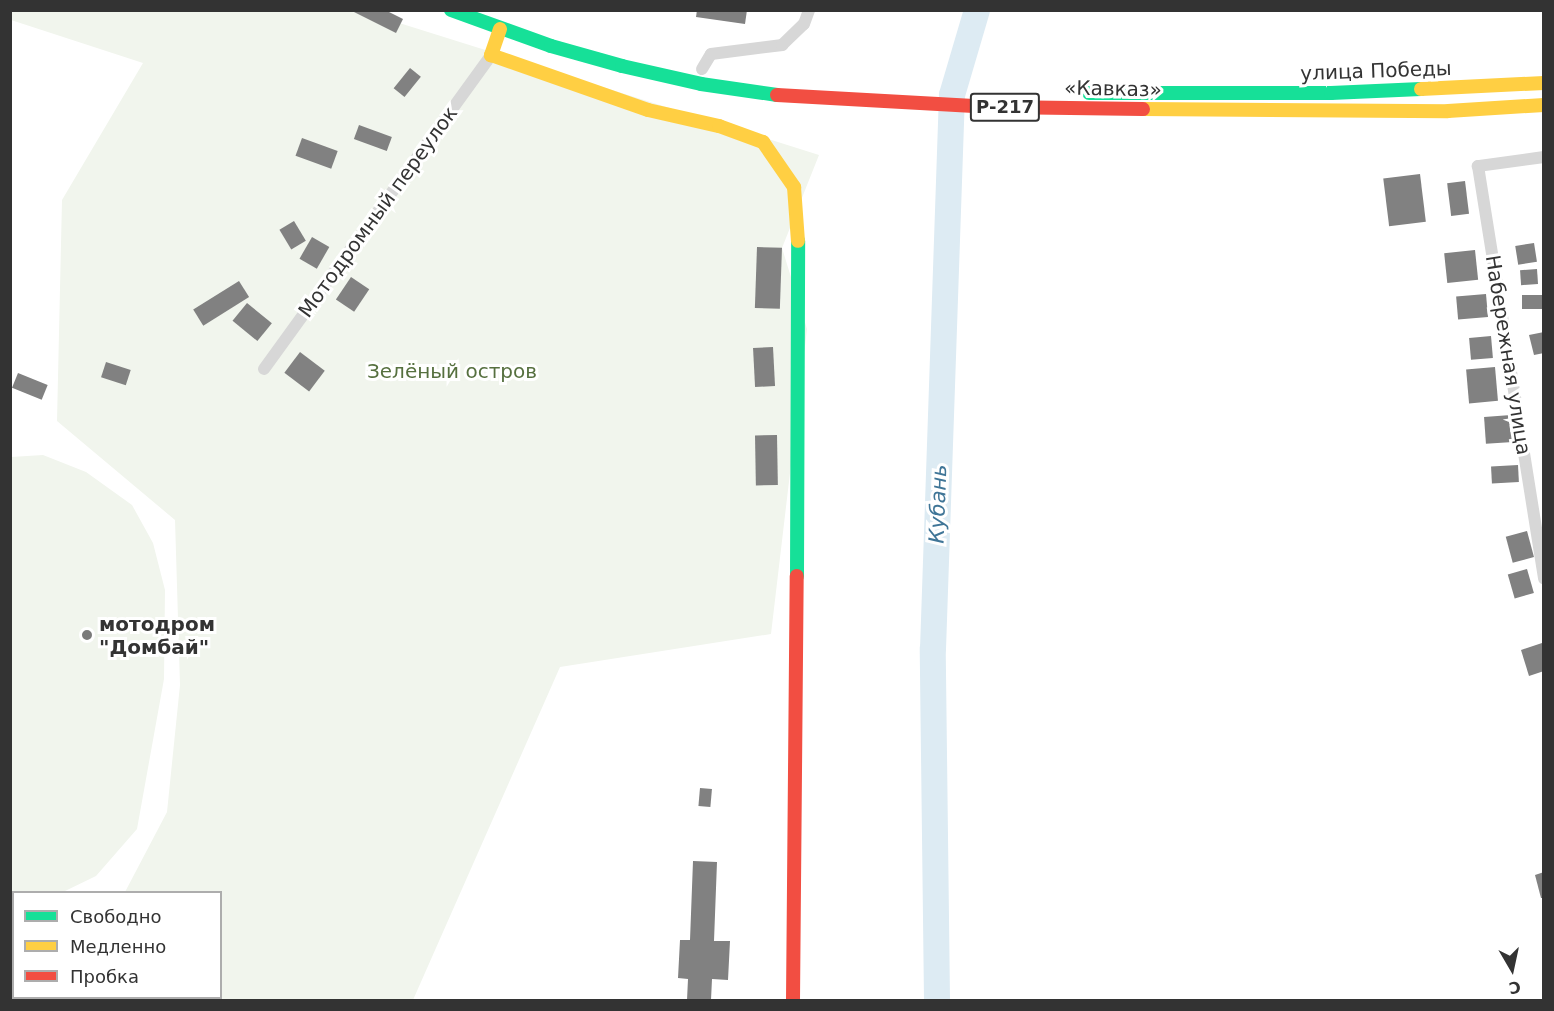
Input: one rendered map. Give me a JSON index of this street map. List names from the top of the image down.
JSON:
{
  "streets": {
    "main road": ["улица Победы", "«Кавказ»", "Р-217"],
    "street": ["Мотодромный переулок", "Набережная улица"]
  },
  "crossings": [
    ["улица Победы", "«Кавказ»"],
    ["«Кавказ»", "Р-217"]
  ],
  "water": ["Кубань"],
  "parks": ["Зелёный остров"],
  "places": ["мотодром \"Домбай\""],
  "legend": ["Свободно", "Медленно", "Пробка"],
  "north": "bottom"
}
